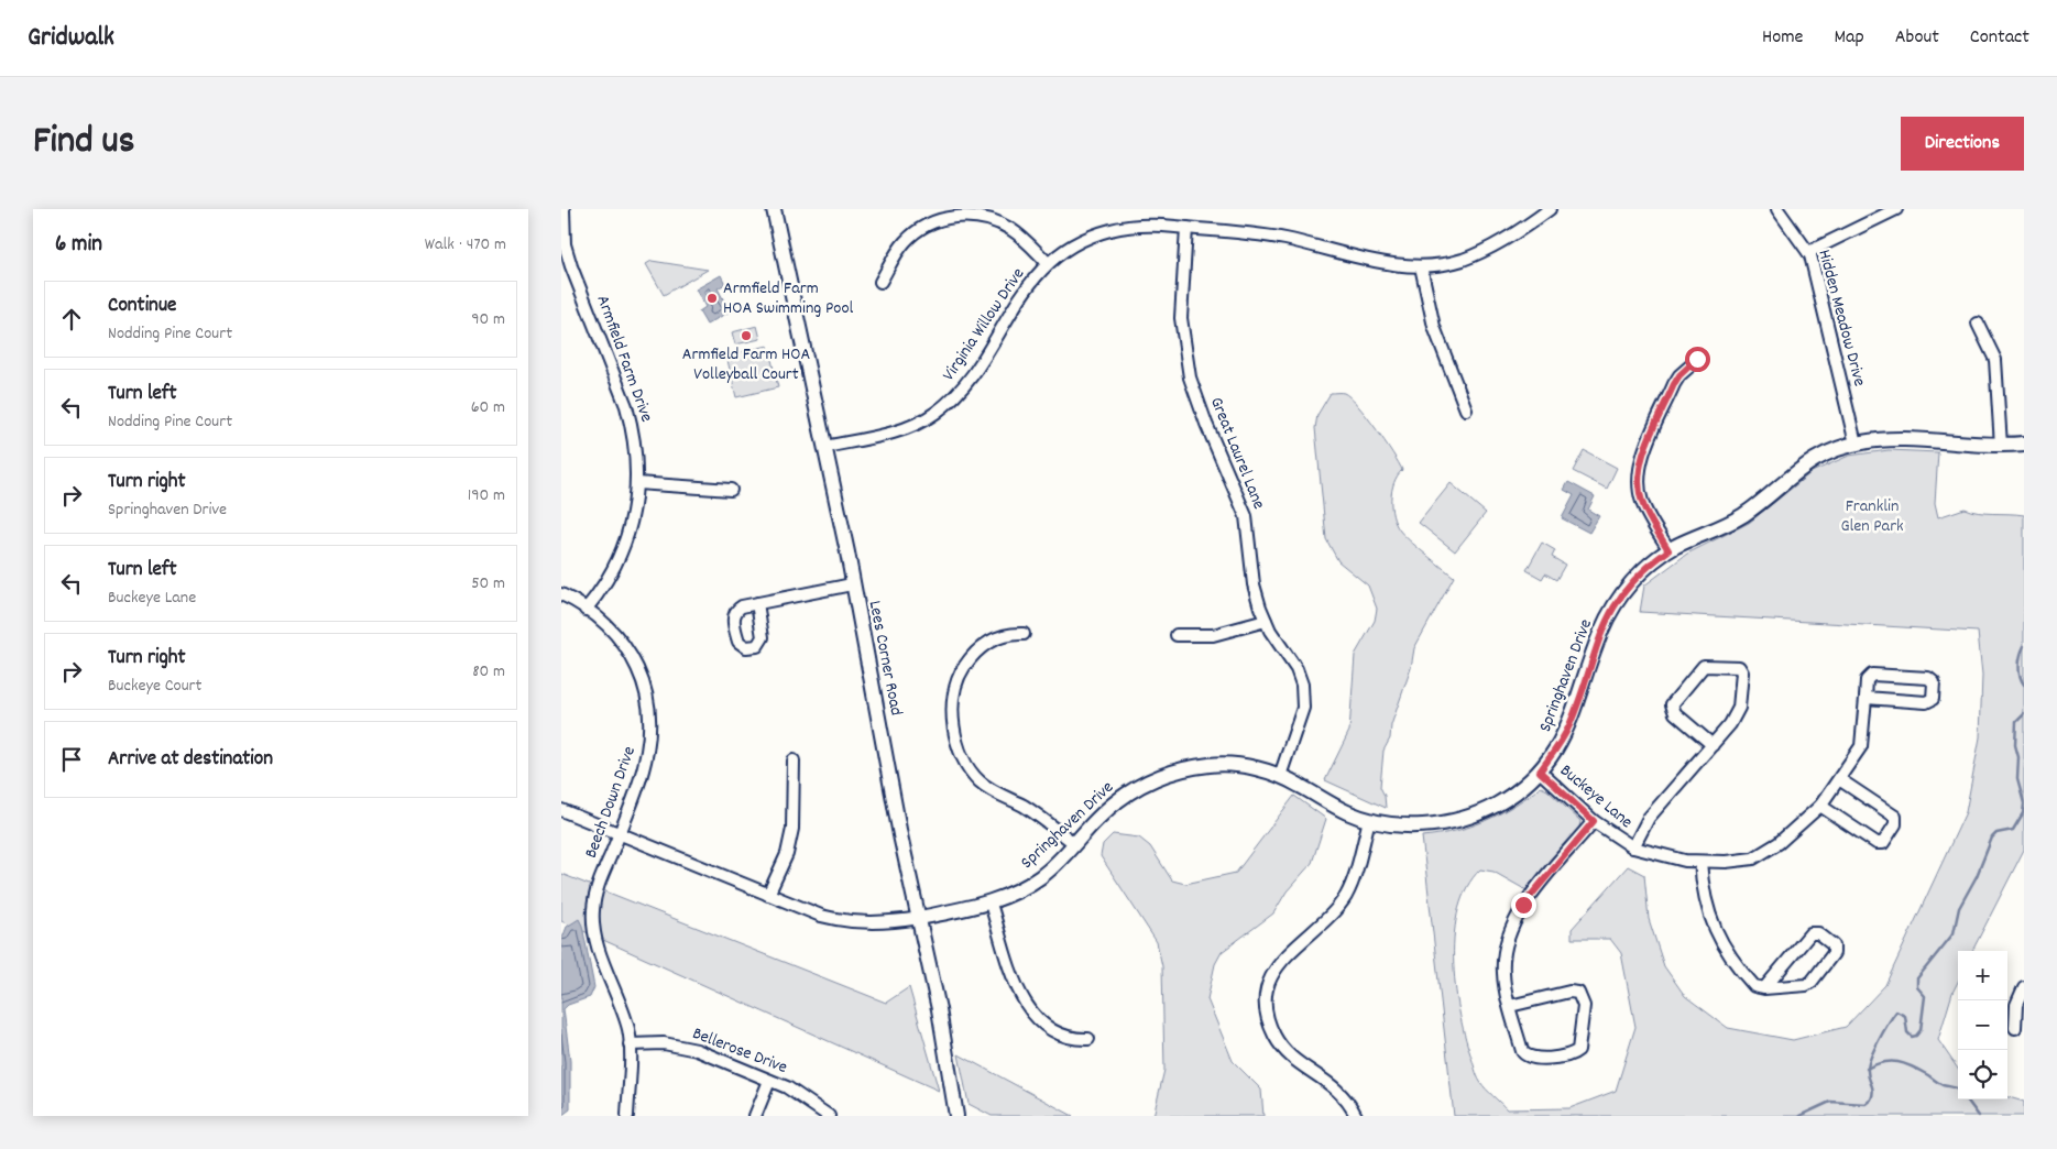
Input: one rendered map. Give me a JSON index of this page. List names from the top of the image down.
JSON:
{
  "streets": {
    "street": [
      "Hidden Meadow Drive",
      "Virginia Willow Drive",
      "Armfield Farm Drive",
      "Great Laurel Lane",
      "Lees Corner Road",
      "Springhaven Drive",
      "Buckeye Lane",
      "Beech Down Drive",
      "Bellerose Drive"
    ]
  },
  "crossings": [
    ["Hidden Meadow Drive", "Springhaven Drive"],
    ["Virginia Willow Drive", "Great Laurel Lane"],
    ["Virginia Willow Drive", "Lees Corner Road"],
    ["Armfield Farm Drive", "Beech Down Drive"],
    ["Great Laurel Lane", "Springhaven Drive"],
    ["Lees Corner Road", "Springhaven Drive"],
    ["Springhaven Drive", "Buckeye Lane"],
    ["Springhaven Drive", "Beech Down Drive"],
    ["Beech Down Drive", "Bellerose Drive"]
  ],
  "parks": ["Franklin Glen Park"],
  "places": ["Armfield Farm HOA Swimming Pool", "Armfield Farm HOA Volleyball Court"],
  "page": {
    "header": "Gridwalk",
    "nav": [
      "Home",
      "Map",
      "About",
      "Contact"
    ],
    "title": "Find us",
    "buttons": "Directions",
    "heading": ["6 min", "Walk · 470 m"],
    "list": [
      ["Continue", "Nodding Pine Court", "90 m"],
      ["Turn left", "Nodding Pine Court", "60 m"],
      ["Turn right", "Springhaven Drive", "190 m"],
      ["Turn left", "Buckeye Lane", "50 m"],
      ["Turn right", "Buckeye Court", "80 m"],
      "Arrive at destination"
    ],
    "map_buttons": ["+", "−"]
  }
}
